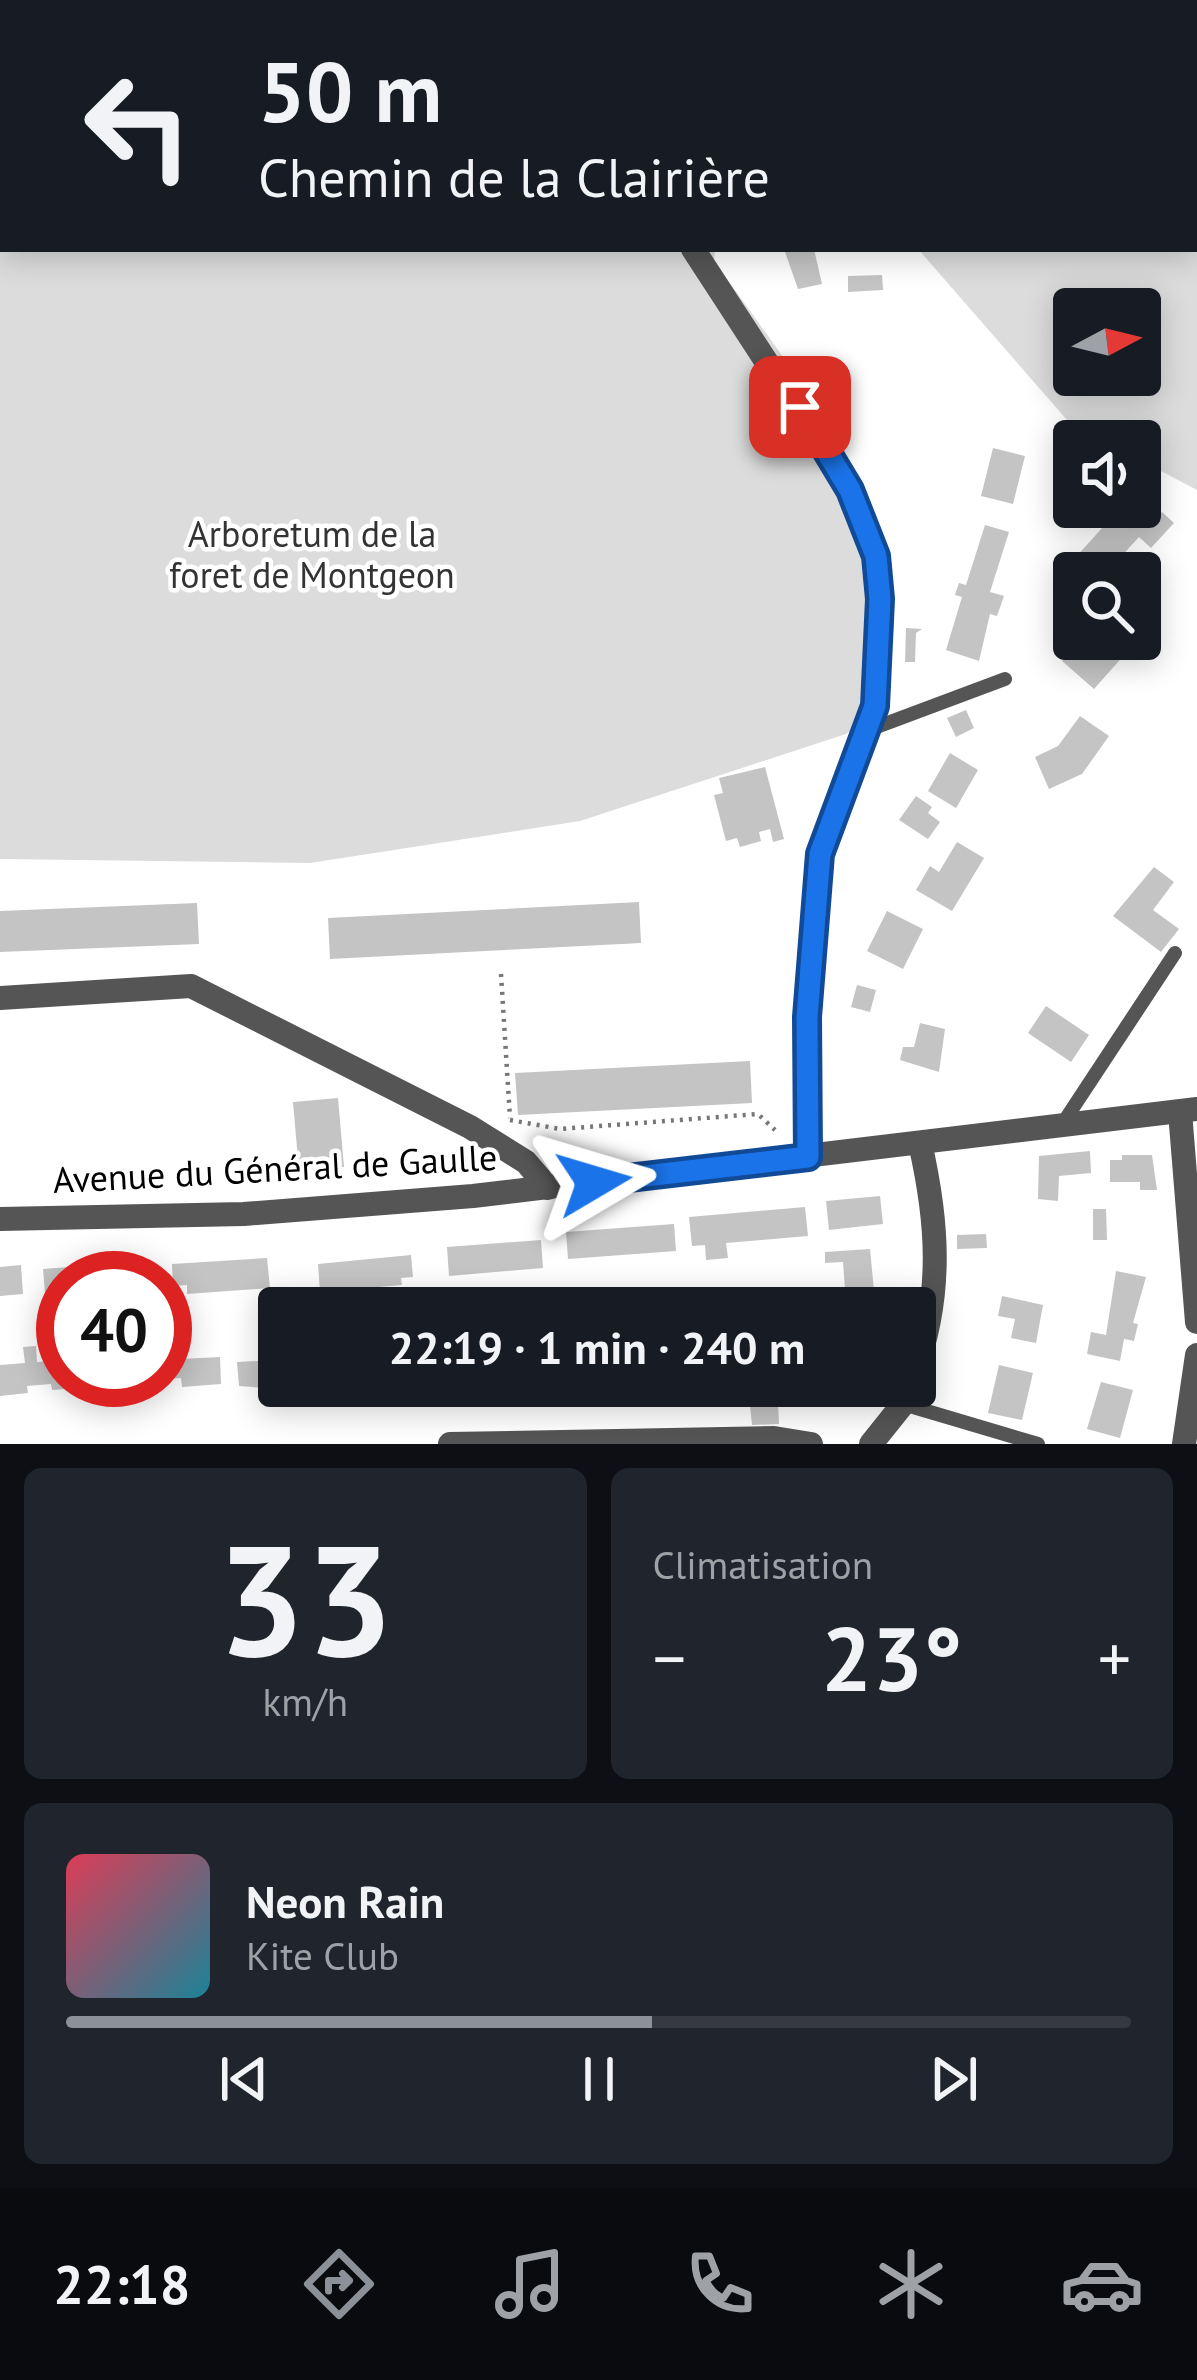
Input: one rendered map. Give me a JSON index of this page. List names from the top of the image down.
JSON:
{
  "streets": {
    "street": ["Avenue du Général de Gaulle"]
  },
  "parks": ["Arboretum de la foret de Montgeon"],
  "north": "right",
  "page": {
    "turn": ["50 m", "Chemin de la Clairière"],
    "limit": "40",
    "trip": "22:19 · 1 min · 240 m",
    "tile": [
      ["33", "km/h"],
      "Climatisation"
    ],
    "heat": ["−", "23°", "+"],
    "song": ["Neon Rain", "Kite Club"],
    "tabs": "22:18"
  }
}
